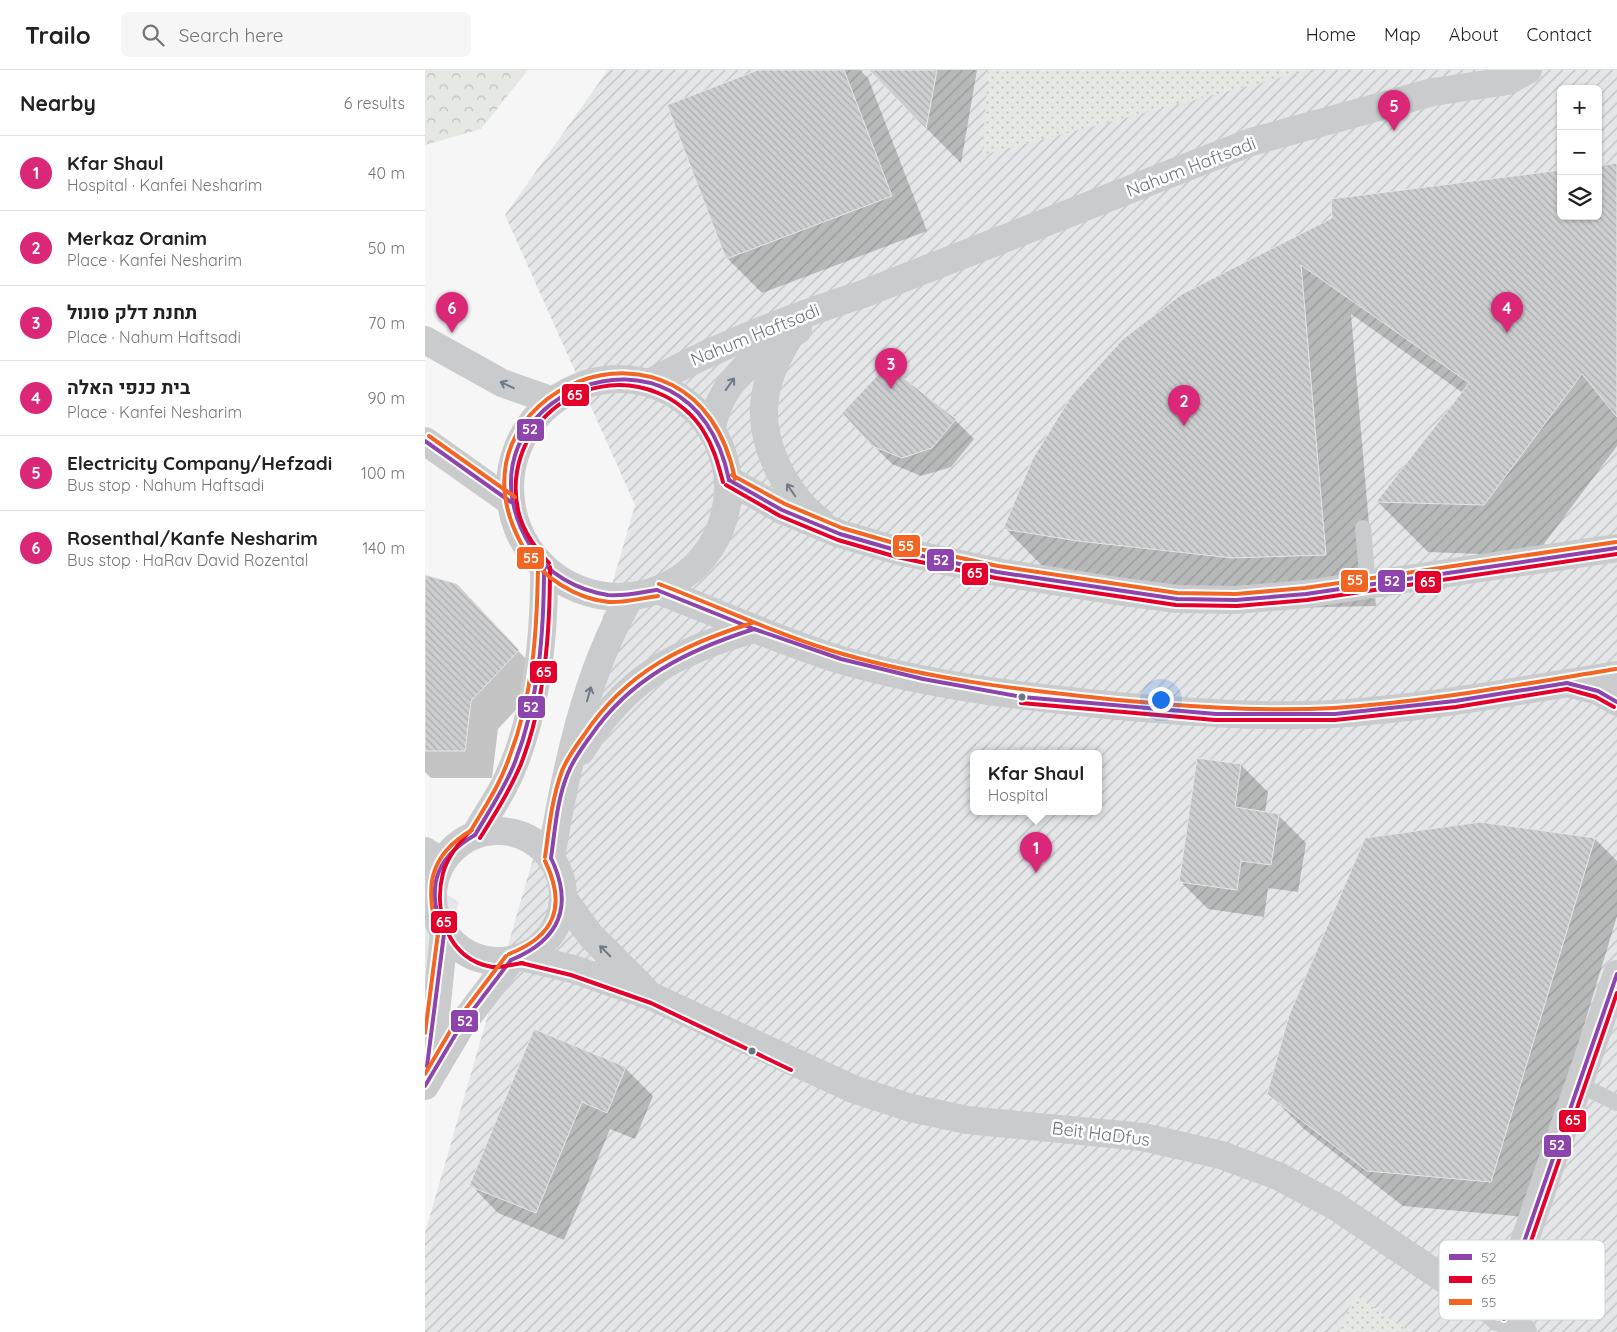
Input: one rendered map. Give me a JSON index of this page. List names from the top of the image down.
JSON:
{
  "streets": {
    "street": ["Nahum Haftsadi", "Beit HaDfus"]
  },
  "lines": ["transit line 55", "transit line 52", "transit line 65"],
  "legend": ["52", "65", "55"],
  "page": {
    "header": "Trailo",
    "search": "Search here",
    "nav": [
      "Home",
      "Map",
      "About",
      "Contact"
    ],
    "heading": ["Nearby", "6 results"],
    "map_buttons": ["+", "−"],
    "pins": [
      "5",
      "4",
      "6",
      "3",
      "2",
      "1"
    ],
    "list": [
      {
        "mark": "1",
        "name": "Kfar Shaul",
        "note": "Hospital · Kanfei Nesharim",
        "value": "40 m"
      },
      {
        "mark": "2",
        "name": "Merkaz Oranim",
        "note": "Place · Kanfei Nesharim",
        "value": "50 m"
      },
      {
        "mark": "3",
        "name": "תחנת דלק סונול",
        "note": "Place · Nahum Haftsadi",
        "value": "70 m"
      },
      {
        "mark": "4",
        "name": "בית כנפי האלה",
        "note": "Place · Kanfei Nesharim",
        "value": "90 m"
      },
      {
        "mark": "5",
        "name": "Electricity Company/Hefzadi",
        "note": "Bus stop · Nahum Haftsadi",
        "value": "100 m"
      },
      {
        "mark": "6",
        "name": "Rosenthal/Kanfe Nesharim",
        "note": "Bus stop · HaRav David Rozental",
        "value": "140 m"
      }
    ],
    "popup": ["Kfar Shaul", "Hospital"]
  }
}
